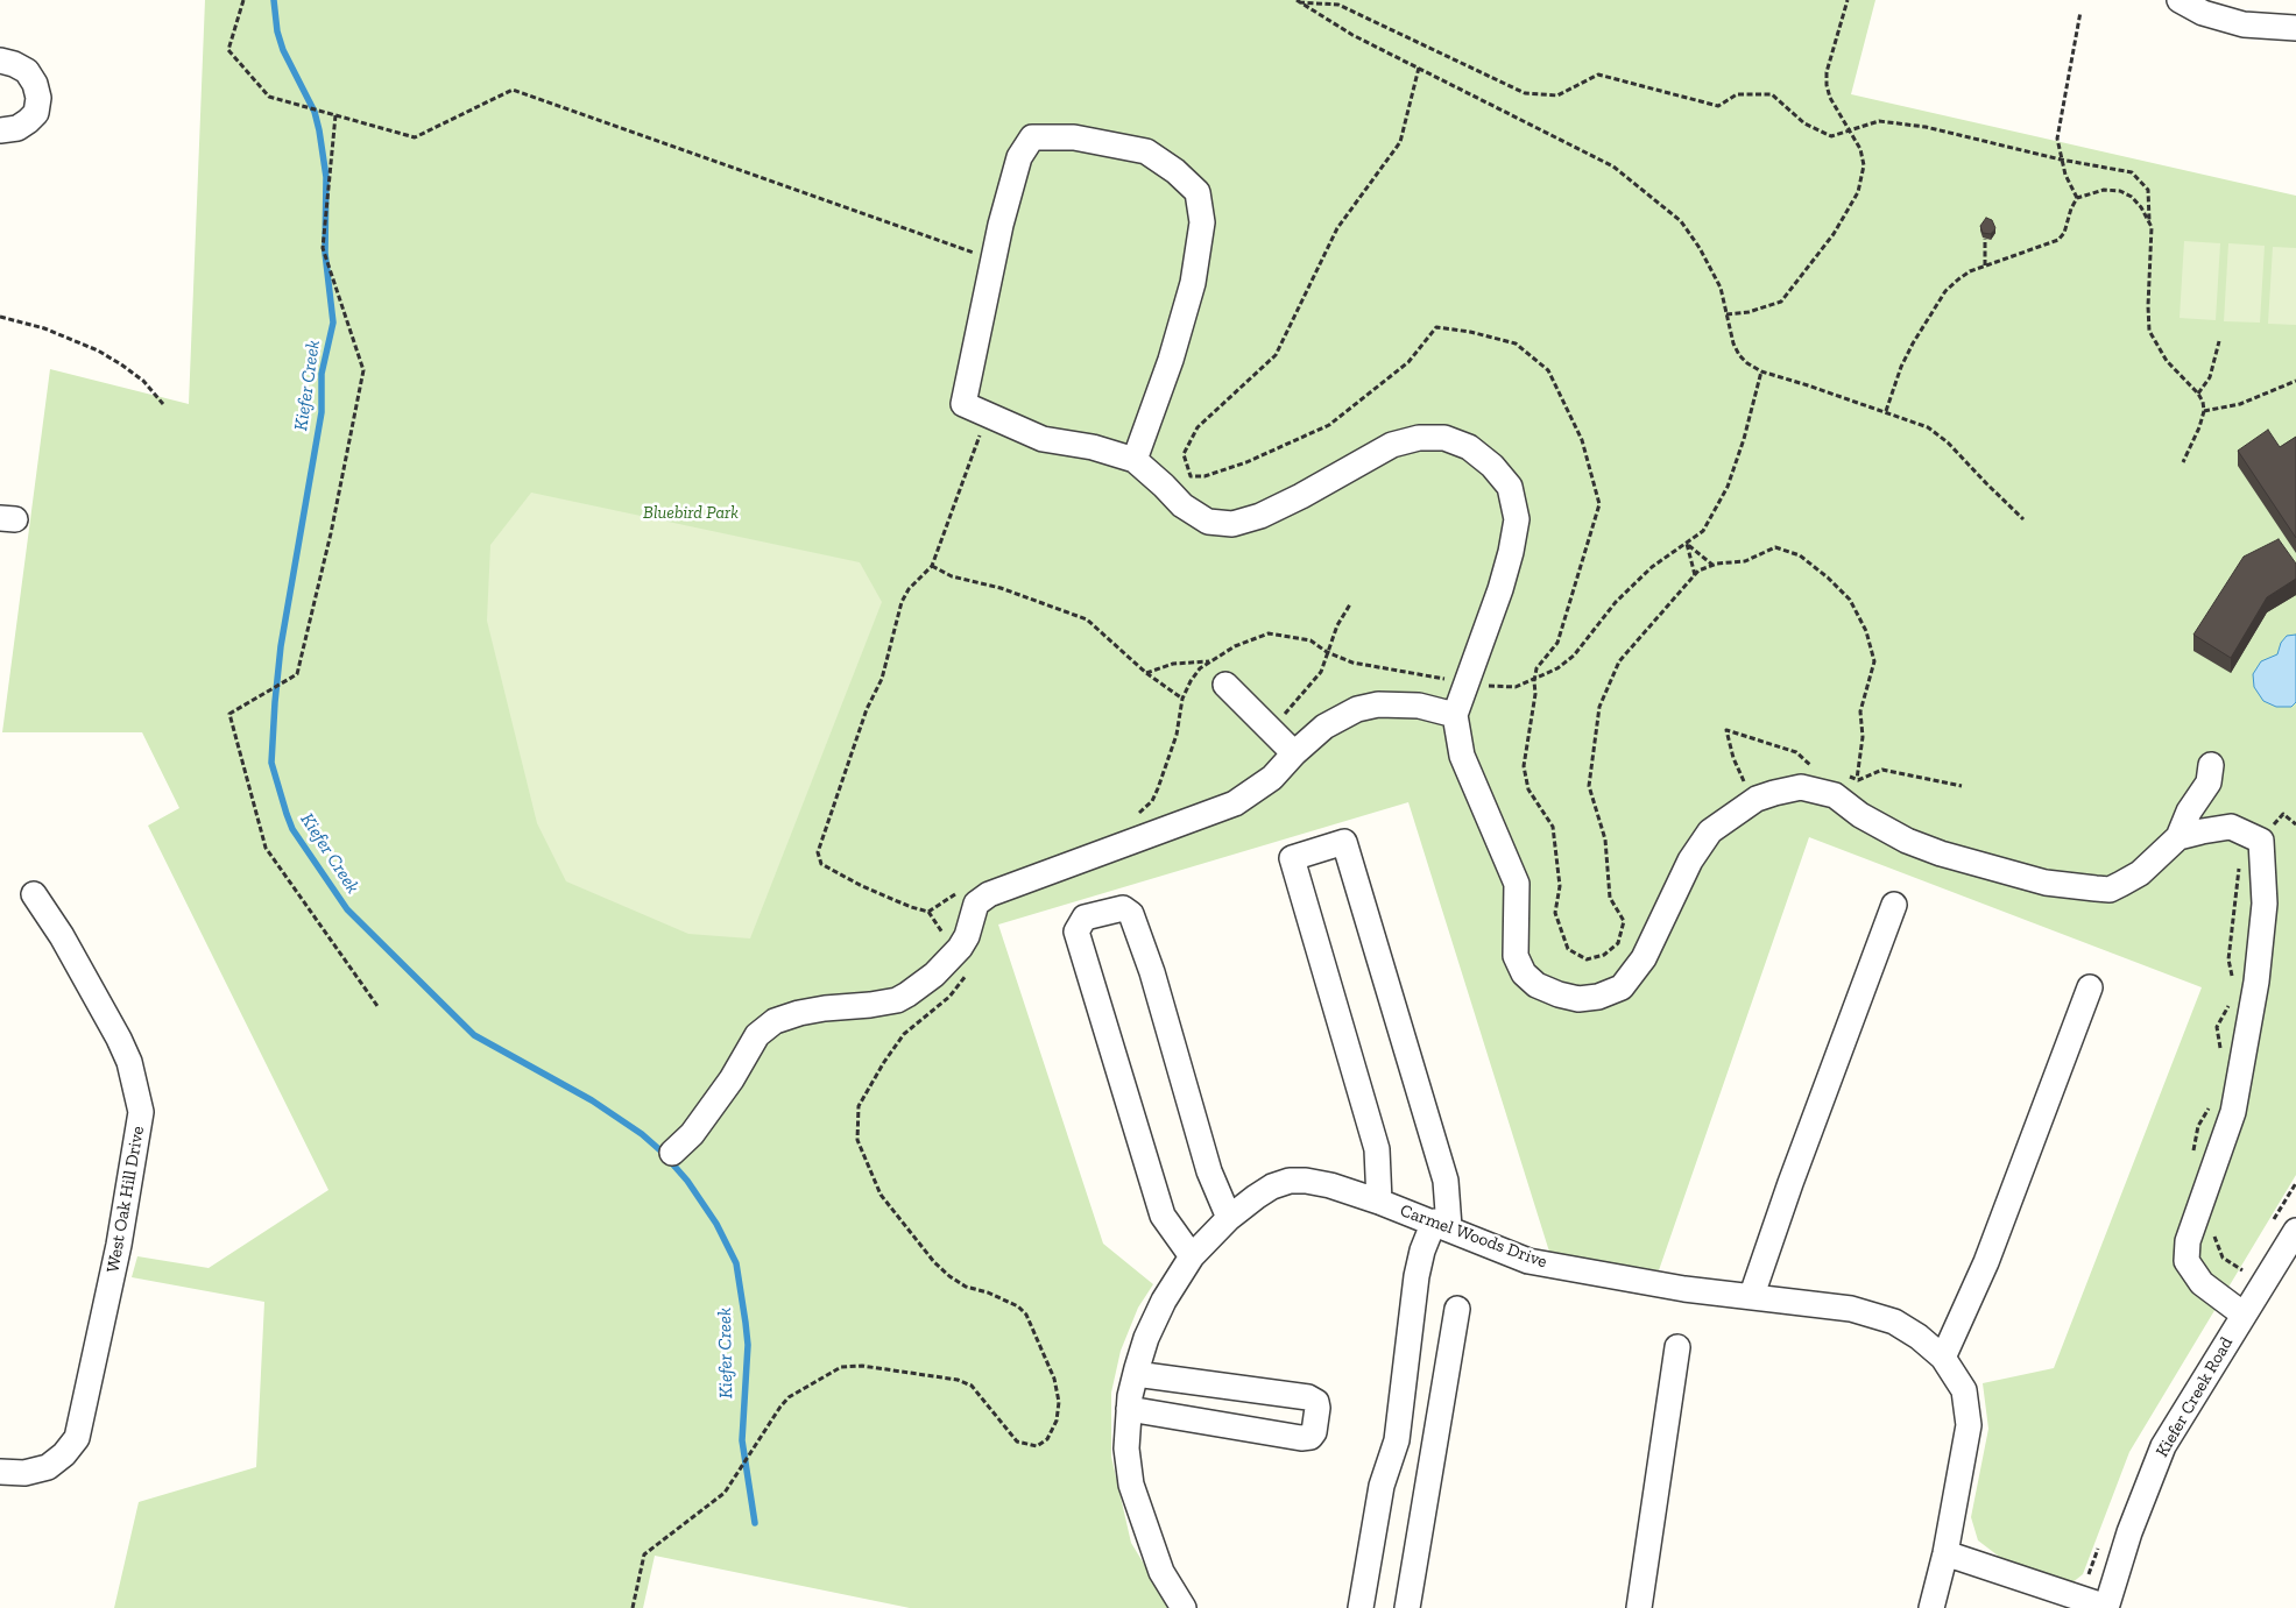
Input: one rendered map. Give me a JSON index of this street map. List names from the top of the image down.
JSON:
{
  "streets": {
    "street": ["West Oak Hill Drive", "Carmel Woods Drive", "Kiefer Creek Road"]
  },
  "water": ["Kiefer Creek"],
  "parks": ["Bluebird Park"]
}
